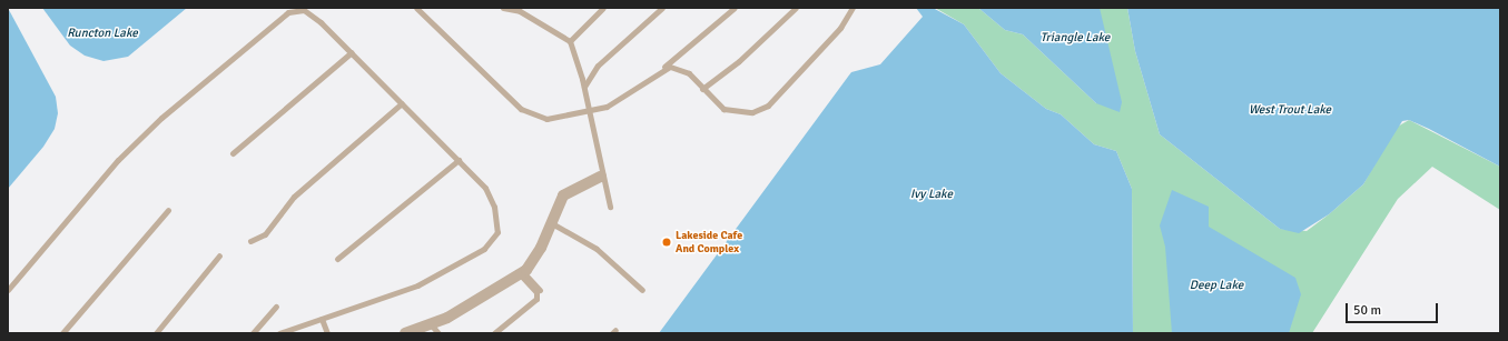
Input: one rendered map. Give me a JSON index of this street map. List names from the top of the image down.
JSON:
{
  "water": [
    "Runcton Lake",
    "Triangle Lake",
    "West Trout Lake",
    "Ivy Lake",
    "Deep Lake"
  ],
  "places": ["Lakeside Cafe And Complex"],
  "scale_bar": "50 m"
}
